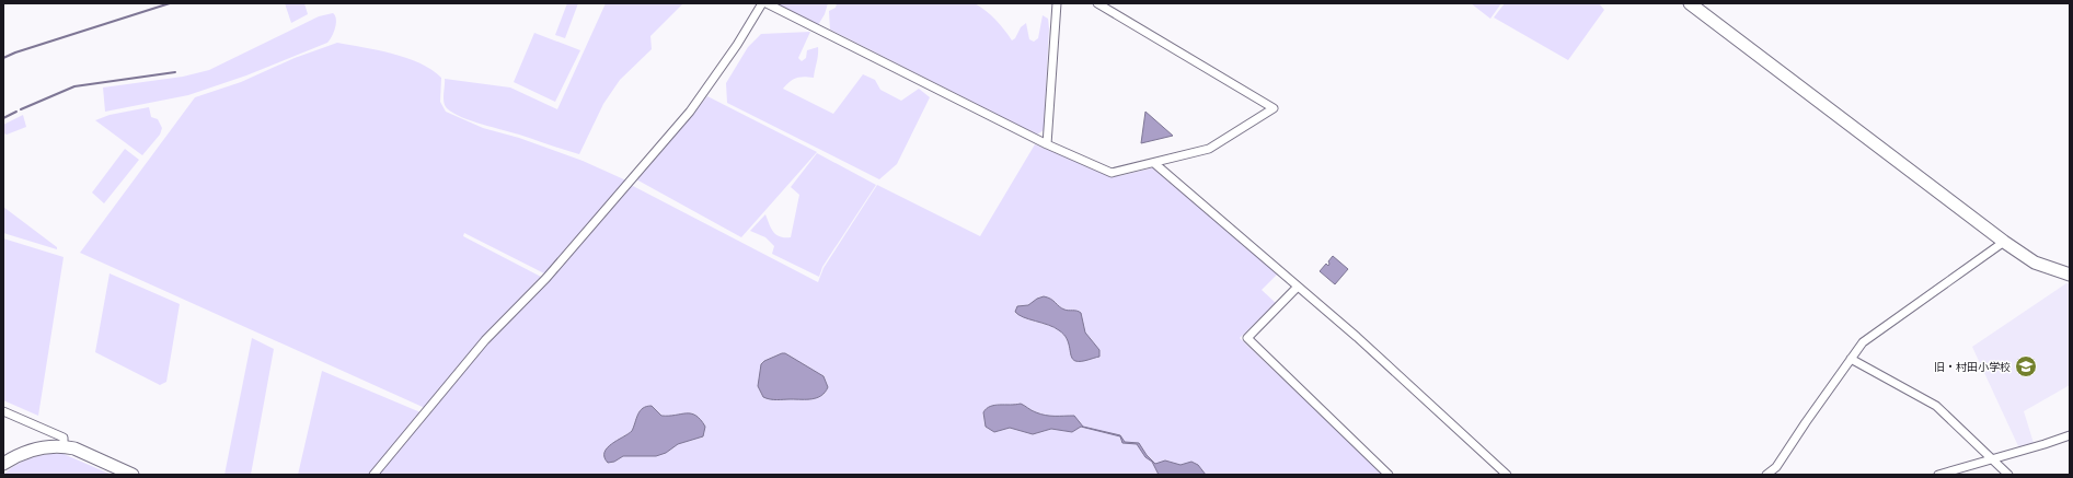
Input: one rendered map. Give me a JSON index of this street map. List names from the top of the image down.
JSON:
{
  "places": {
    "school or university": ["旧・村田小学校"]
  }
}
